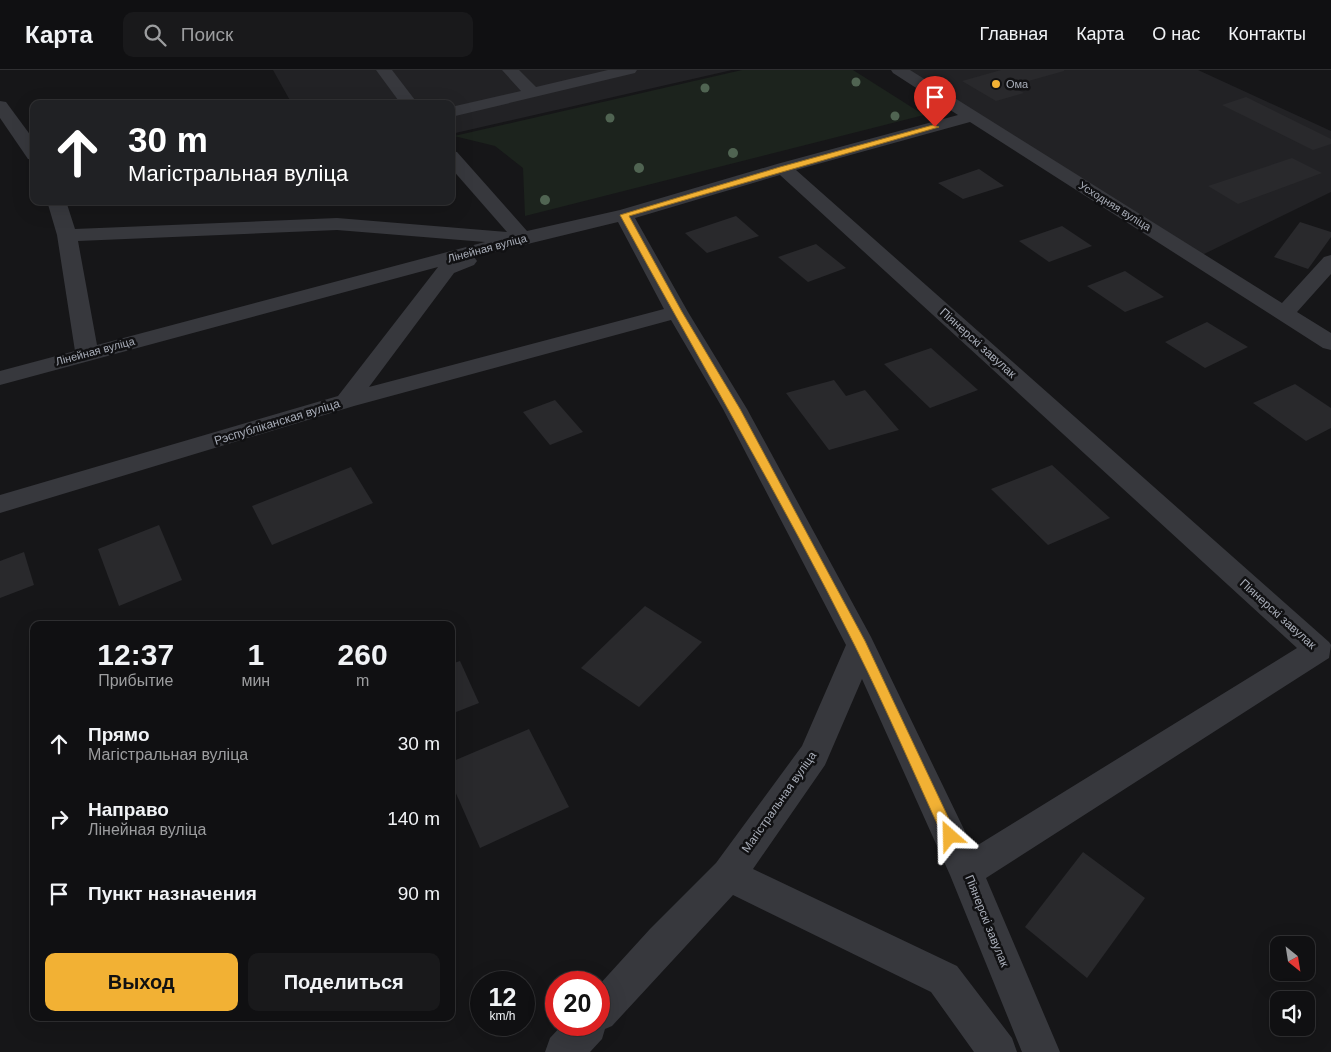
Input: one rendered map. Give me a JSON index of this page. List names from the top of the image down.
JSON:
{
  "streets": {
    "street": [
      "Усходняя вуліца",
      "Лінейная вуліца",
      "Піянерскі завулак",
      "Рэспубліканская вуліца",
      "Магістральная вуліца"
    ]
  },
  "crossings": [
    ["Усходняя вуліца", "Лінейная вуліца"],
    ["Лінейная вуліца", "Піянерскі завулак"],
    ["Лінейная вуліца", "Рэспубліканская вуліца"]
  ],
  "places": ["Ома"],
  "north": "bottom right",
  "page": {
    "header": "Карта",
    "search": "Поиск",
    "nav": [
      "Главная",
      "Карта",
      "О нас",
      "Контакты"
    ],
    "turn": ["30 m", "Магістральная вуліца"],
    "eta": [
      "12:37",
      "Прибытие",
      "1",
      "мин",
      "260",
      "m"
    ],
    "list": [
      {
        "name": "Прямо",
        "note": "Магістральная вуліца",
        "value": "30 m"
      },
      {
        "name": "Направо",
        "note": "Лінейная вуліца",
        "value": "140 m"
      },
      {
        "name": "Пункт назначения",
        "value": "90 m"
      }
    ],
    "buttons": ["Выход", "Поделиться"],
    "speed": "12 km/h",
    "limit": "20"
  }
}
